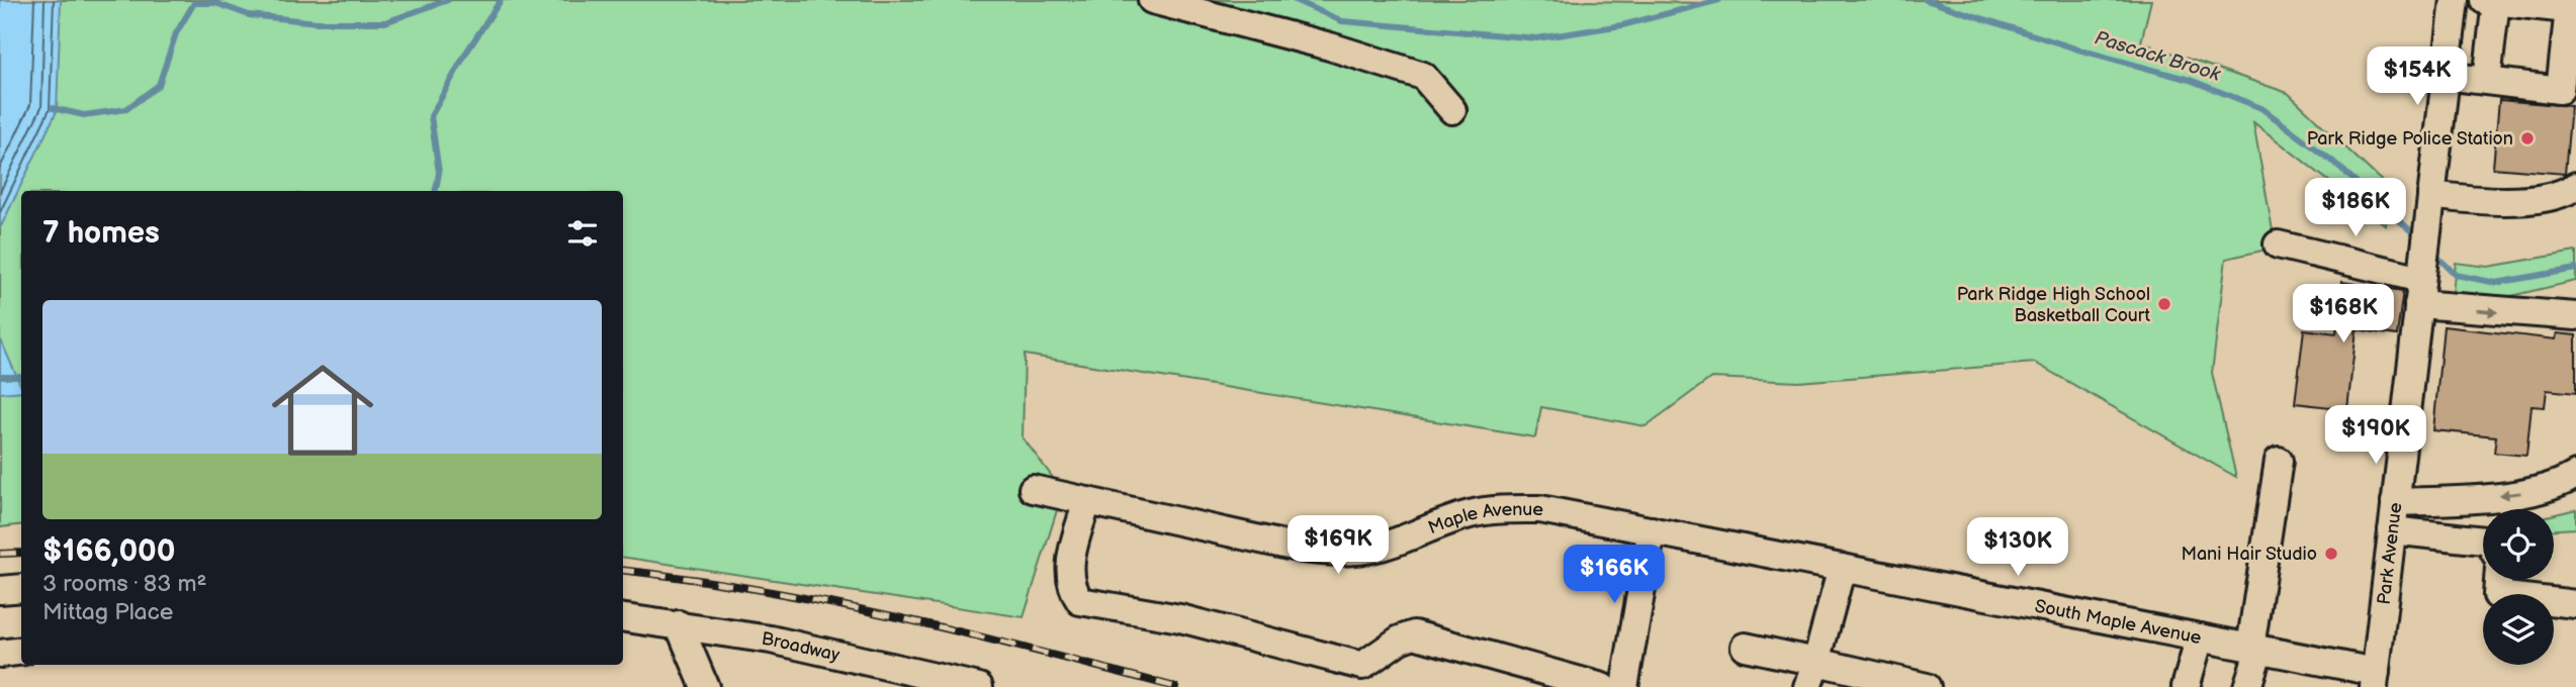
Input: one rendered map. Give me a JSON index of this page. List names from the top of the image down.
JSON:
{
  "streets": {
    "street": [
      "Maple Avenue",
      "Park Avenue",
      "South Maple Avenue",
      "Broadway"
    ]
  },
  "crossings": [
    ["Maple Avenue", "South Maple Avenue"],
    ["Park Avenue", "South Maple Avenue"]
  ],
  "water": ["Pascack Brook"],
  "places": ["Park Ridge Police Station", "Park Ridge High School Basketball Court", "Mani Hair Studio"],
  "page": {
    "price": [
      "$154K",
      "$186K",
      "$168K",
      "$190K",
      "$169K",
      "$130K",
      "$166K"
    ],
    "heading": "7 homes",
    "list": [
      {
        "name": "$166,000",
        "note": "3 rooms · 83 m² · Mittag Place"
      }
    ]
  }
}
